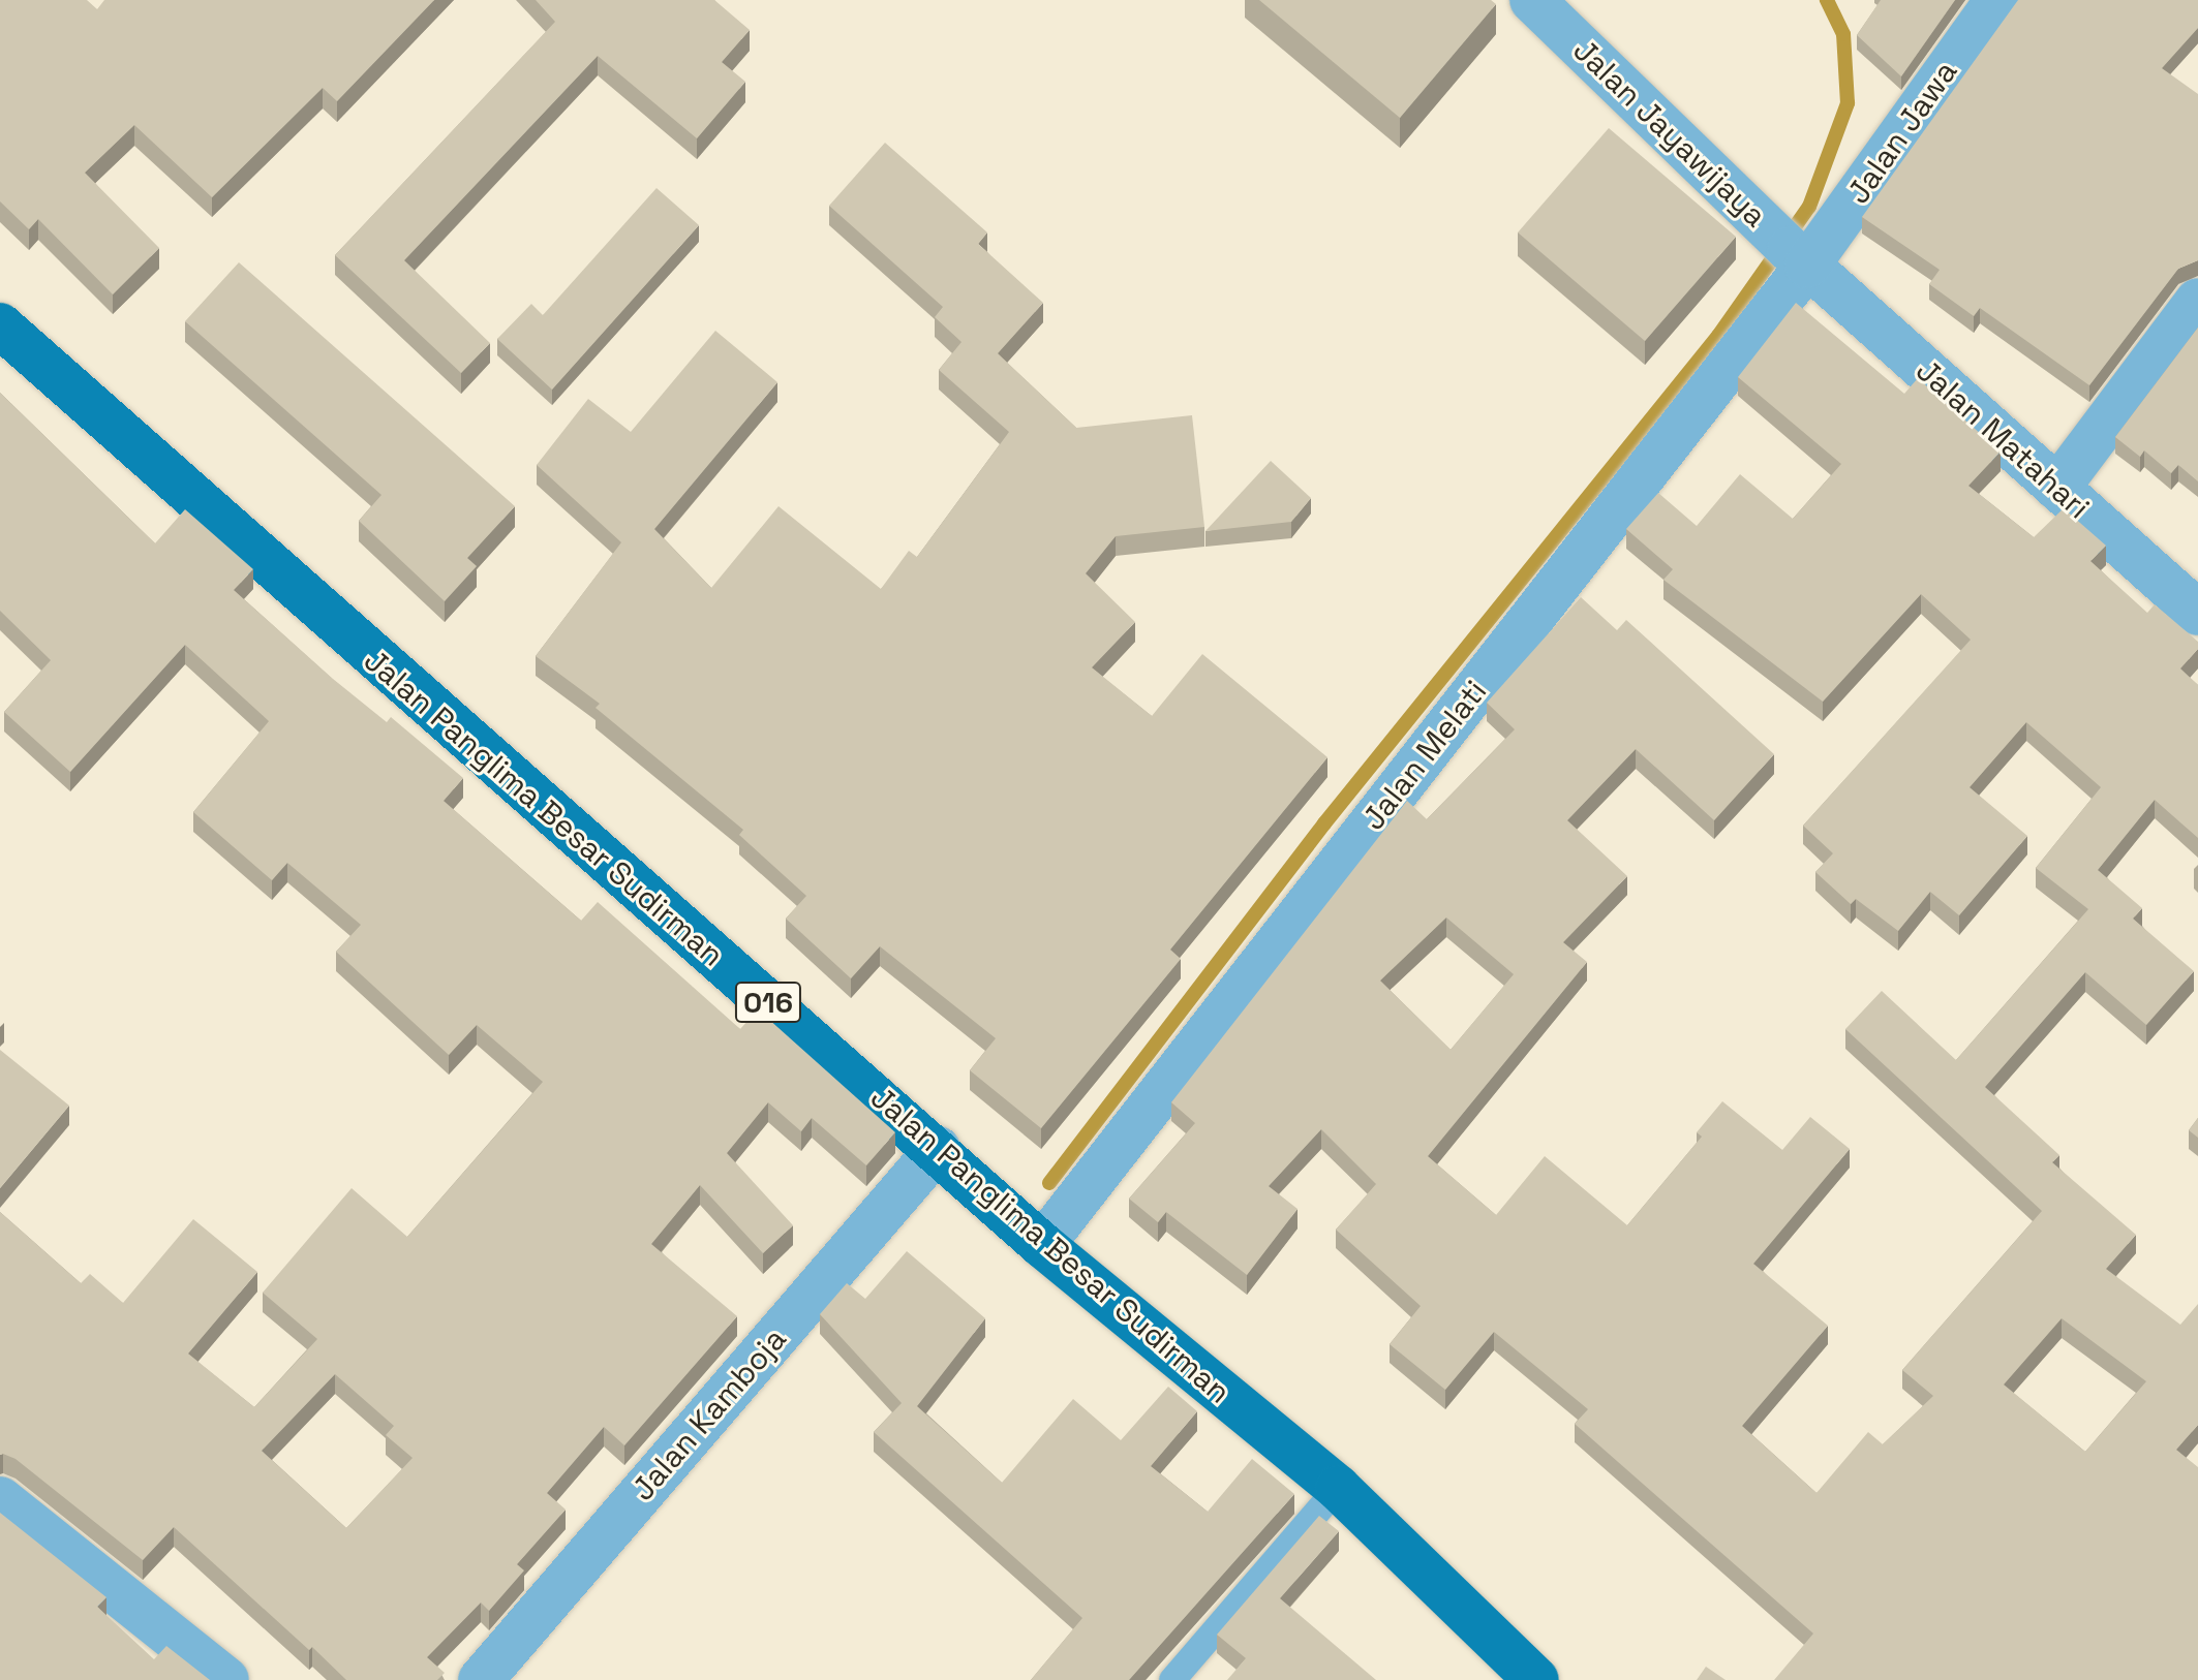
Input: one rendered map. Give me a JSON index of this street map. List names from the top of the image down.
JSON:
{
  "streets": {
    "main road": ["Jalan Panglima Besar Sudirman", "016"],
    "street": [
      "Jalan Jawa",
      "Jalan Jayawijaya",
      "Jalan Matahari",
      "Jalan Melati",
      "Jalan Kamboja"
    ]
  },
  "crossings": [
    ["Jalan Jawa", "Jalan Jayawijaya"],
    ["Jalan Jawa", "Jalan Matahari"],
    ["Jalan Jawa", "Jalan Melati"],
    ["Jalan Jayawijaya", "Jalan Matahari"],
    ["Jalan Jayawijaya", "Jalan Melati"],
    ["Jalan Matahari", "Jalan Melati"],
    ["Jalan Melati", "Jalan Panglima Besar Sudirman"],
    ["Jalan Panglima Besar Sudirman", "Jalan Kamboja"]
  ]
}
